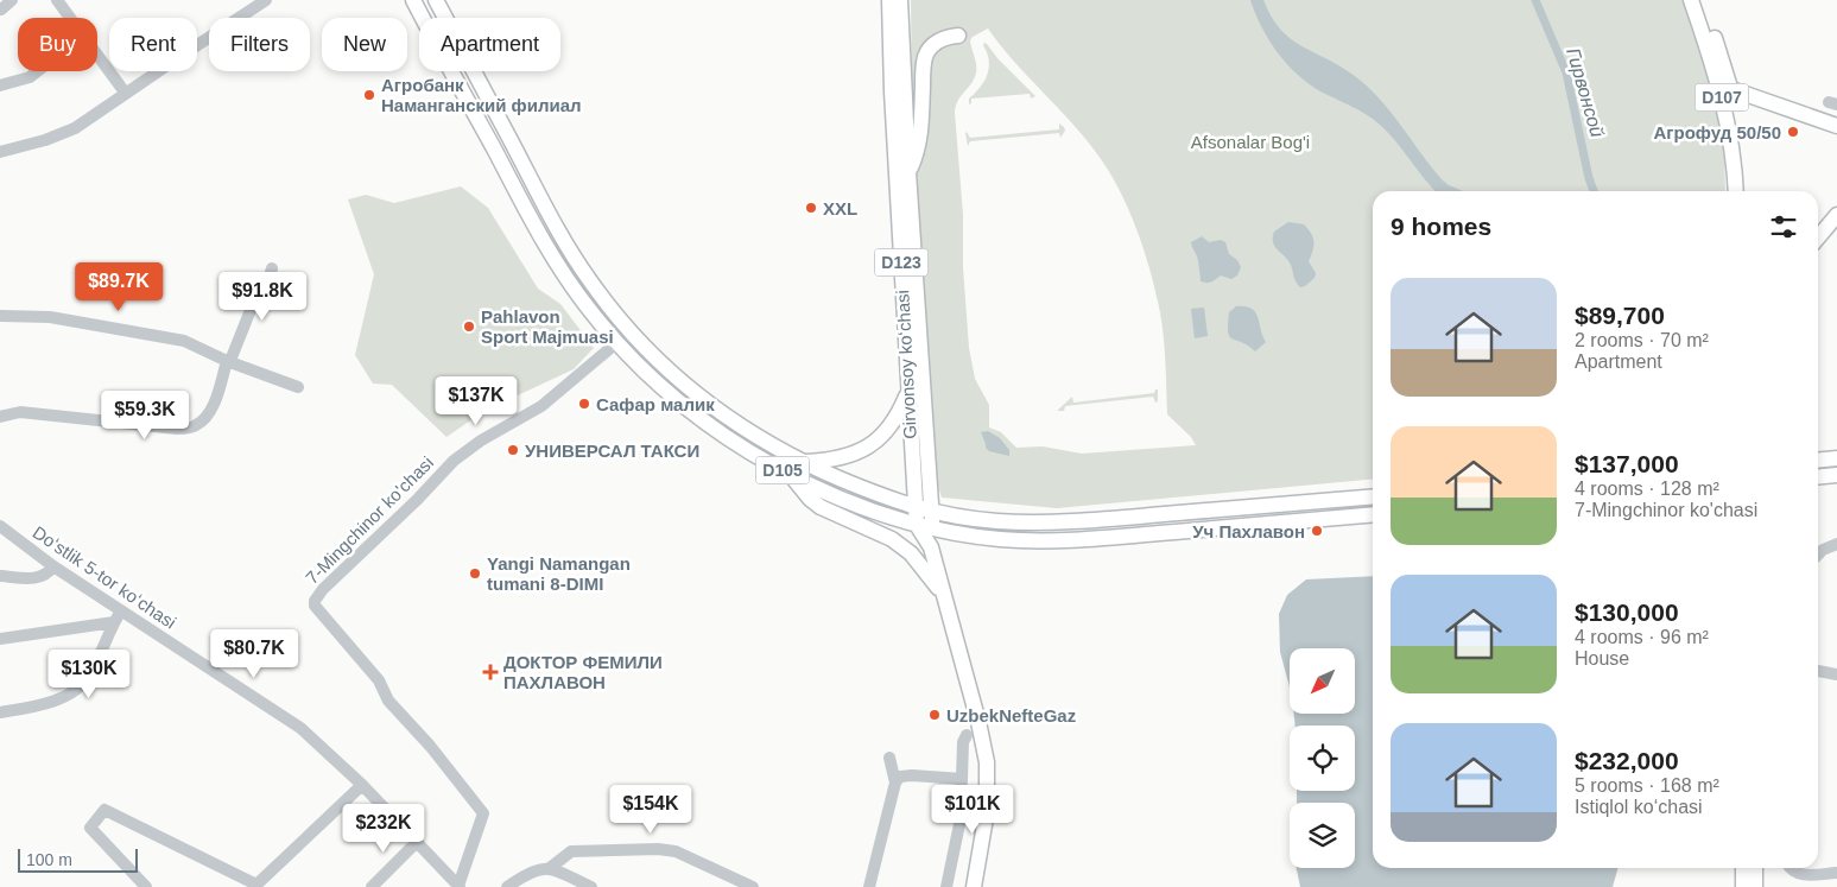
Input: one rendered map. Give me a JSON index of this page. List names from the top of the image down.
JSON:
{
  "streets": {
    "main road": [
      "D107",
      "D123",
      "Girvonsoy koʻchasi",
      "D105"
    ],
    "street": ["7-Mingchinor ko'chasi", "Doʻstlik 5-tor koʻchasi"]
  },
  "crossings": [
    ["D123", "Girvonsoy koʻchasi"],
    ["D123", "D105"],
    ["Girvonsoy koʻchasi", "D105"],
    ["D105", "7-Mingchinor ko'chasi"],
    ["7-Mingchinor ko'chasi", "Doʻstlik 5-tor koʻchasi"]
  ],
  "water": ["Гирвонсой"],
  "parks": ["Afsonalar Bog'i"],
  "places": {
    "other": [
      "Агробанк Наманганский филиал",
      "Агрофуд 50/50",
      "XXL",
      "Pahlavon Sport Majmuasi",
      "Сафар малик",
      "УНИВЕРСАЛ ТАКСИ",
      "Уч Пахлавон",
      "Yangi Namangan tumani 8-DIMI",
      "UzbekNefteGaz"
    ],
    "health": ["ДОКТОР ФЕМИЛИ ПАХЛАВОН"]
  },
  "scale_bar": "100 m",
  "north": "bottom left",
  "page": {
    "chip": [
      "Buy",
      "Rent",
      "Filters",
      "New",
      "Apartment"
    ],
    "heading": "9 homes",
    "price": [
      "$89.7K",
      "$91.8K",
      "$137K",
      "$59.3K",
      "$80.7K",
      "$130K",
      "$154K",
      "$101K",
      "$232K"
    ],
    "list": [
      {
        "name": "$89,700",
        "note": "2 rooms · 70 m² · Apartment"
      },
      {
        "name": "$137,000",
        "note": "4 rooms · 128 m² · 7-Mingchinor ko'chasi"
      },
      {
        "name": "$130,000",
        "note": "4 rooms · 96 m² · House"
      },
      {
        "name": "$232,000",
        "note": "5 rooms · 168 m² · Istiqlol ko‘chasi"
      }
    ],
    "scale": "100 m"
  }
}
